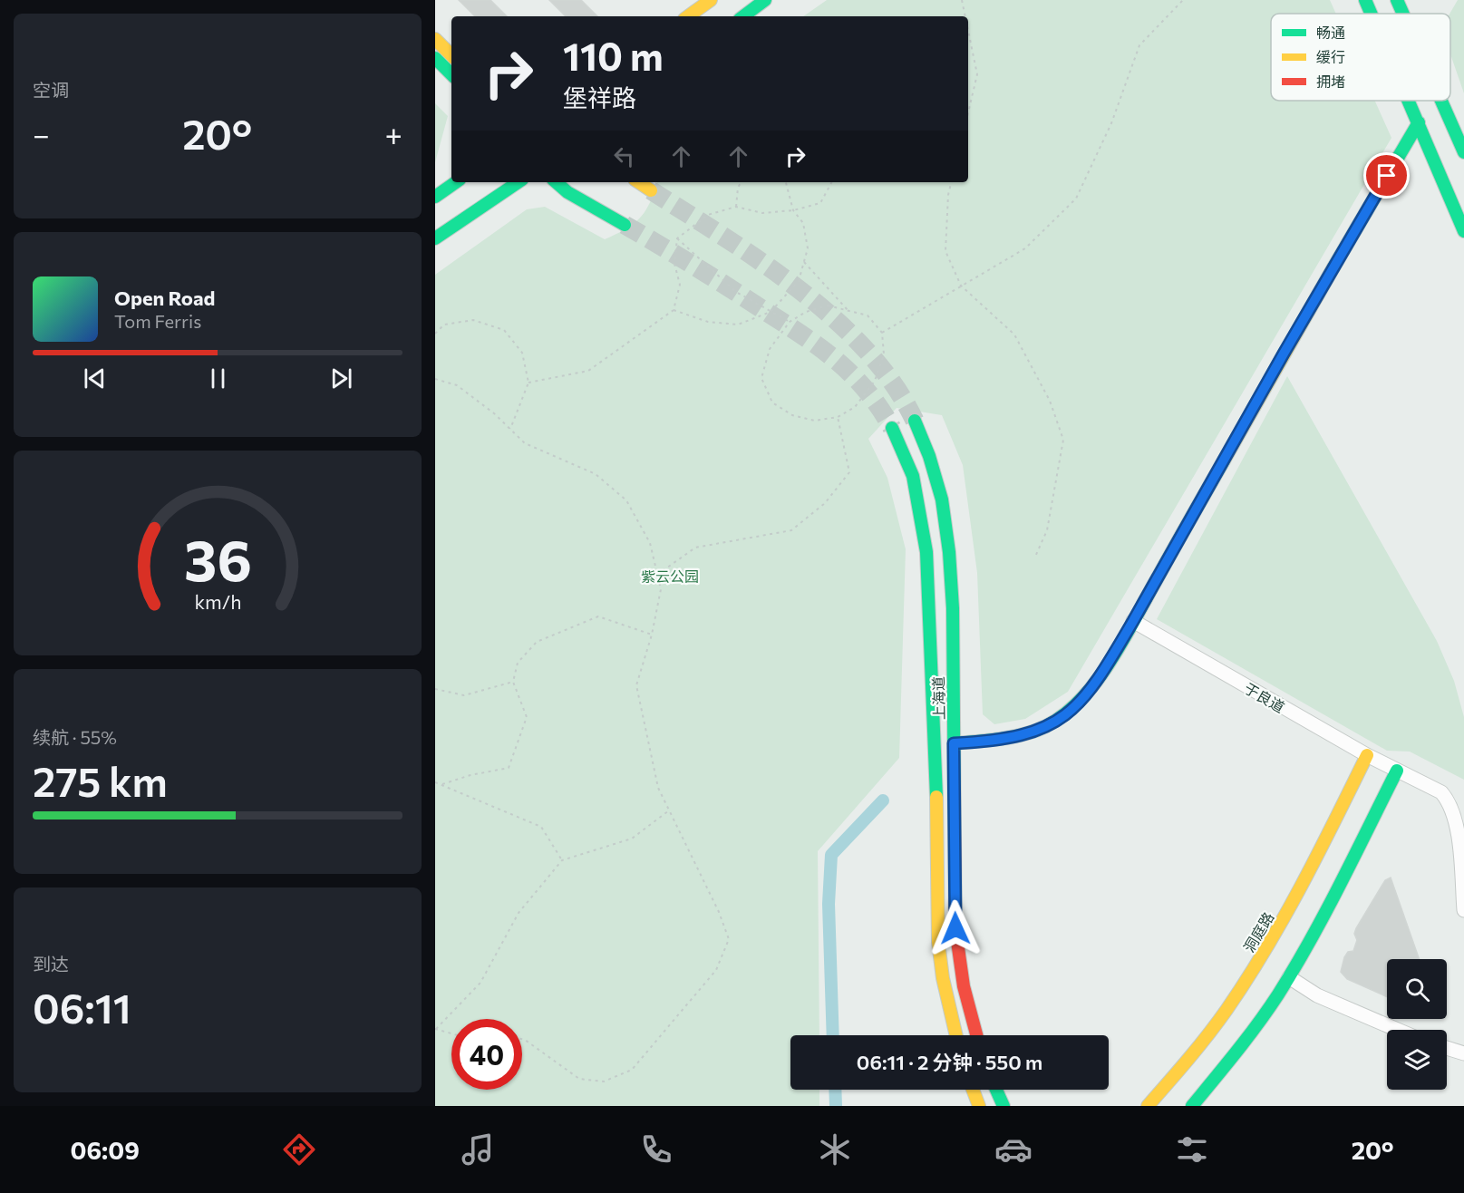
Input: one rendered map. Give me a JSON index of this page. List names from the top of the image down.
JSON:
{
  "streets": {
    "main road": ["上海道", "洞庭路"],
    "street": ["于良道"]
  },
  "crossings": [
    ["于良道", "洞庭路"]
  ],
  "parks": ["紫云公园"],
  "legend": ["畅通", "缓行", "拥堵"],
  "page": {
    "tile": [
      "空调",
      ["续航 · 55%", "275 km"],
      ["到达", "06:11"]
    ],
    "turn": ["110 m", "堡祥路"],
    "heat": ["−", "20°", "+"],
    "song": ["Open Road", "Tom Ferris"],
    "limit": "40",
    "trip": "06:11 · 2 分钟 · 550 m",
    "tabs": ["06:09", "20°"],
    "gauge": ["36", "km/h"]
  }
}
